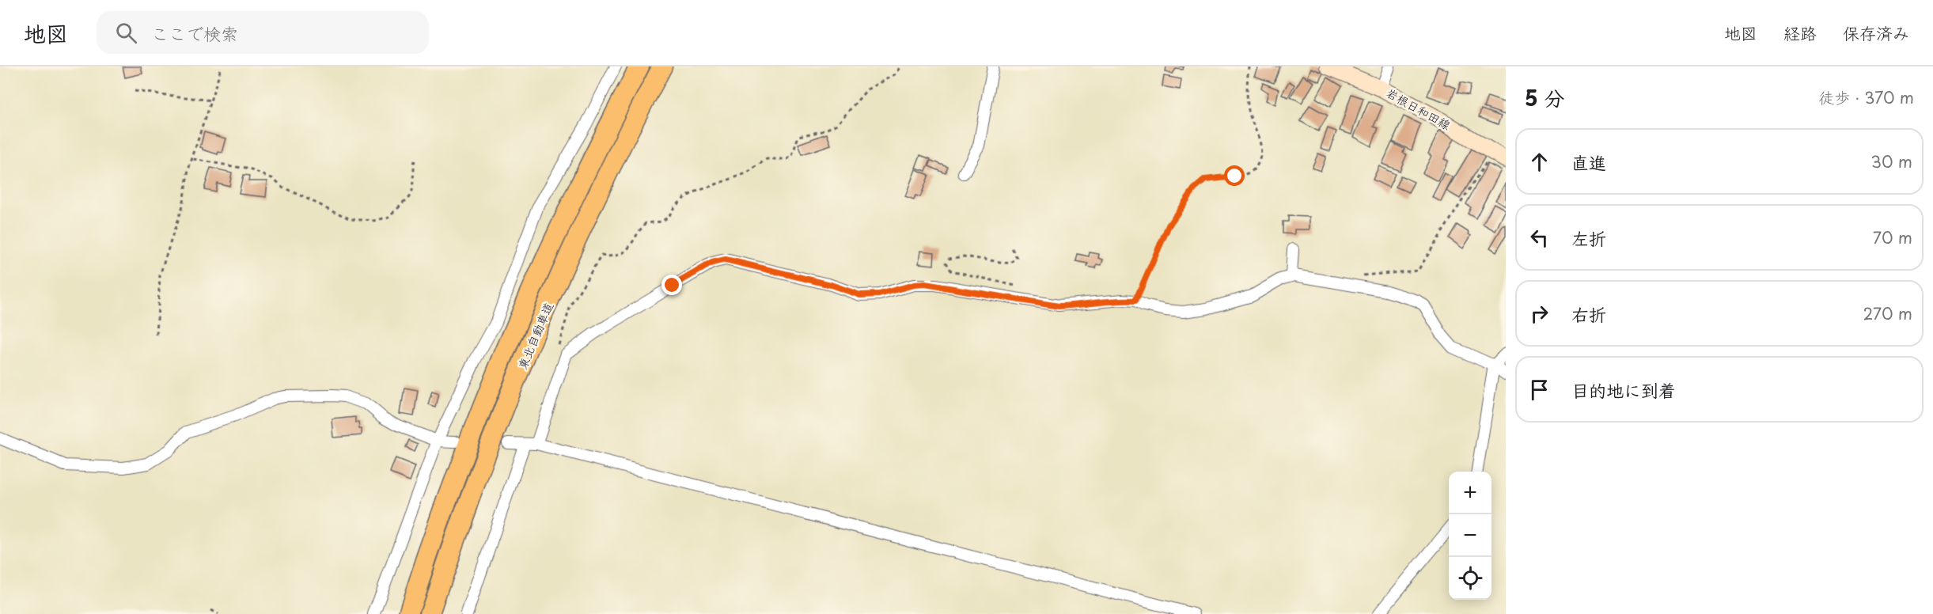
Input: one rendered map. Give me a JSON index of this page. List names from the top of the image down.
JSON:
{
  "streets": {
    "highway": ["東北自動車道"],
    "main road": ["岩根日和田線"]
  },
  "page": {
    "header": "地図",
    "search": "ここで検索",
    "nav": ["地図", "経路", "保存済み"],
    "heading": ["5 分", "徒歩 · 370 m"],
    "list": [
      ["直進", "30 m"],
      ["左折", "70 m"],
      ["右折", "270 m"],
      "目的地に到着"
    ],
    "map_buttons": ["+", "−"]
  }
}
